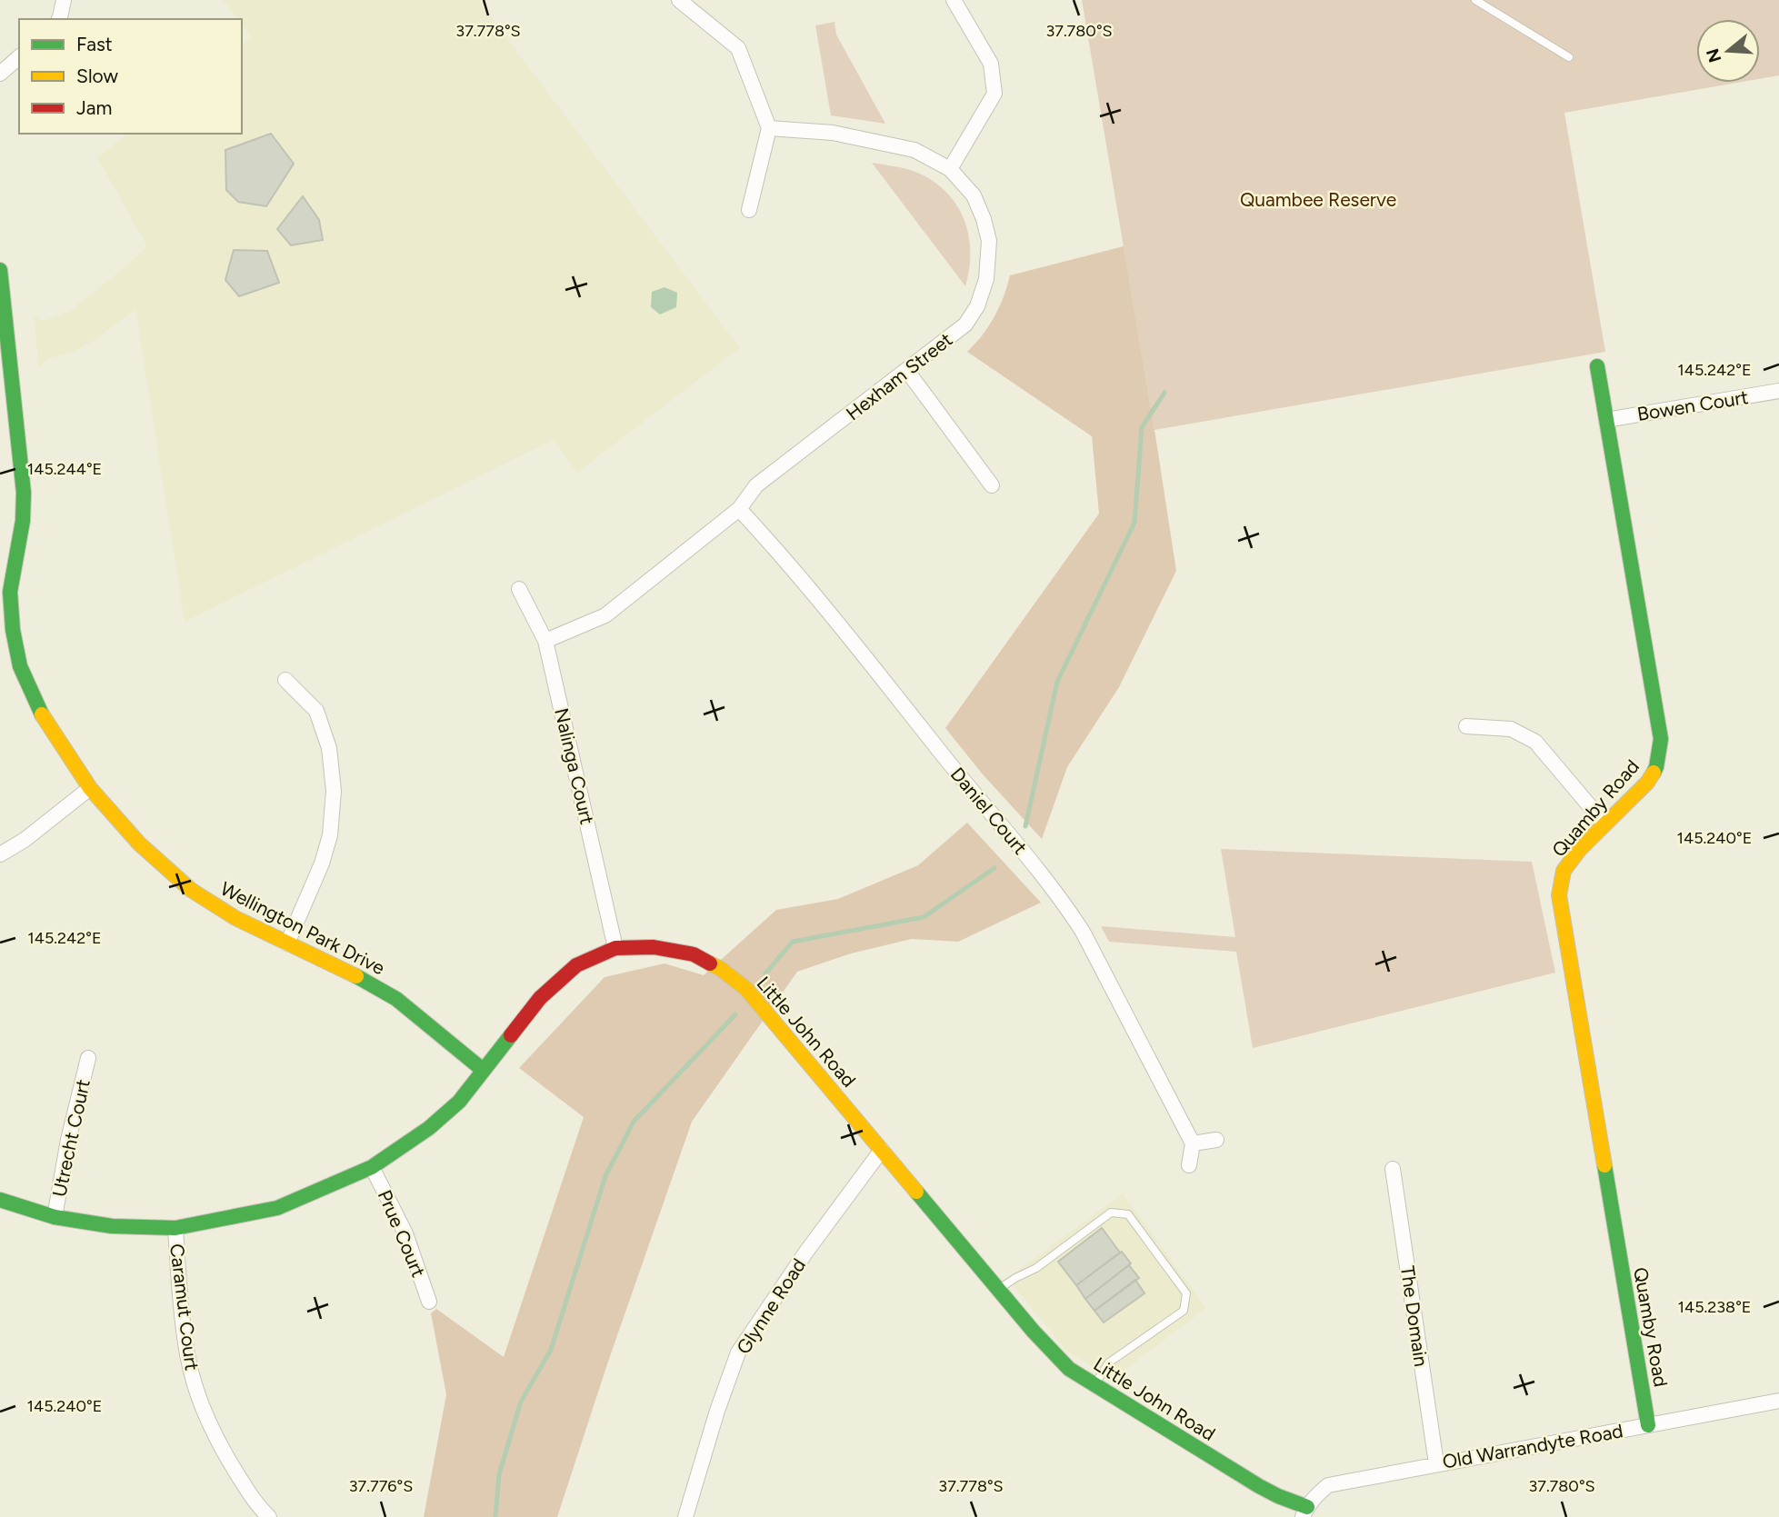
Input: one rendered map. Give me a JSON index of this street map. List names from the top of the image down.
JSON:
{
  "streets": {
    "street": [
      "Hexham Street",
      "Bowen Court",
      "Nalinga Court",
      "Quamby Road",
      "Daniel Court",
      "Wellington Park Drive",
      "Little John Road",
      "Utrecht Court",
      "Prue Court",
      "Glynne Road",
      "Caramut Court",
      "The Domain",
      "Old Warrandyte Road"
    ]
  },
  "crossings": [
    ["Hexham Street", "Nalinga Court"],
    ["Hexham Street", "Daniel Court"],
    ["Bowen Court", "Quamby Road"],
    ["Nalinga Court", "Little John Road"],
    ["Quamby Road", "Old Warrandyte Road"],
    ["Wellington Park Drive", "Little John Road"],
    ["Little John Road", "Utrecht Court"],
    ["Little John Road", "Prue Court"],
    ["Little John Road", "Glynne Road"],
    ["Little John Road", "Caramut Court"],
    ["Little John Road", "Old Warrandyte Road"],
    ["The Domain", "Old Warrandyte Road"]
  ],
  "parks": ["Quambee Reserve"],
  "legend": ["Fast", "Slow", "Jam"],
  "north": "left",
  "coordinates": [
    "37.778°S",
    "37.780°S",
    "145.242°E",
    "145.244°E",
    "145.240°E",
    "145.238°E",
    "37.776°S"
  ]
}
